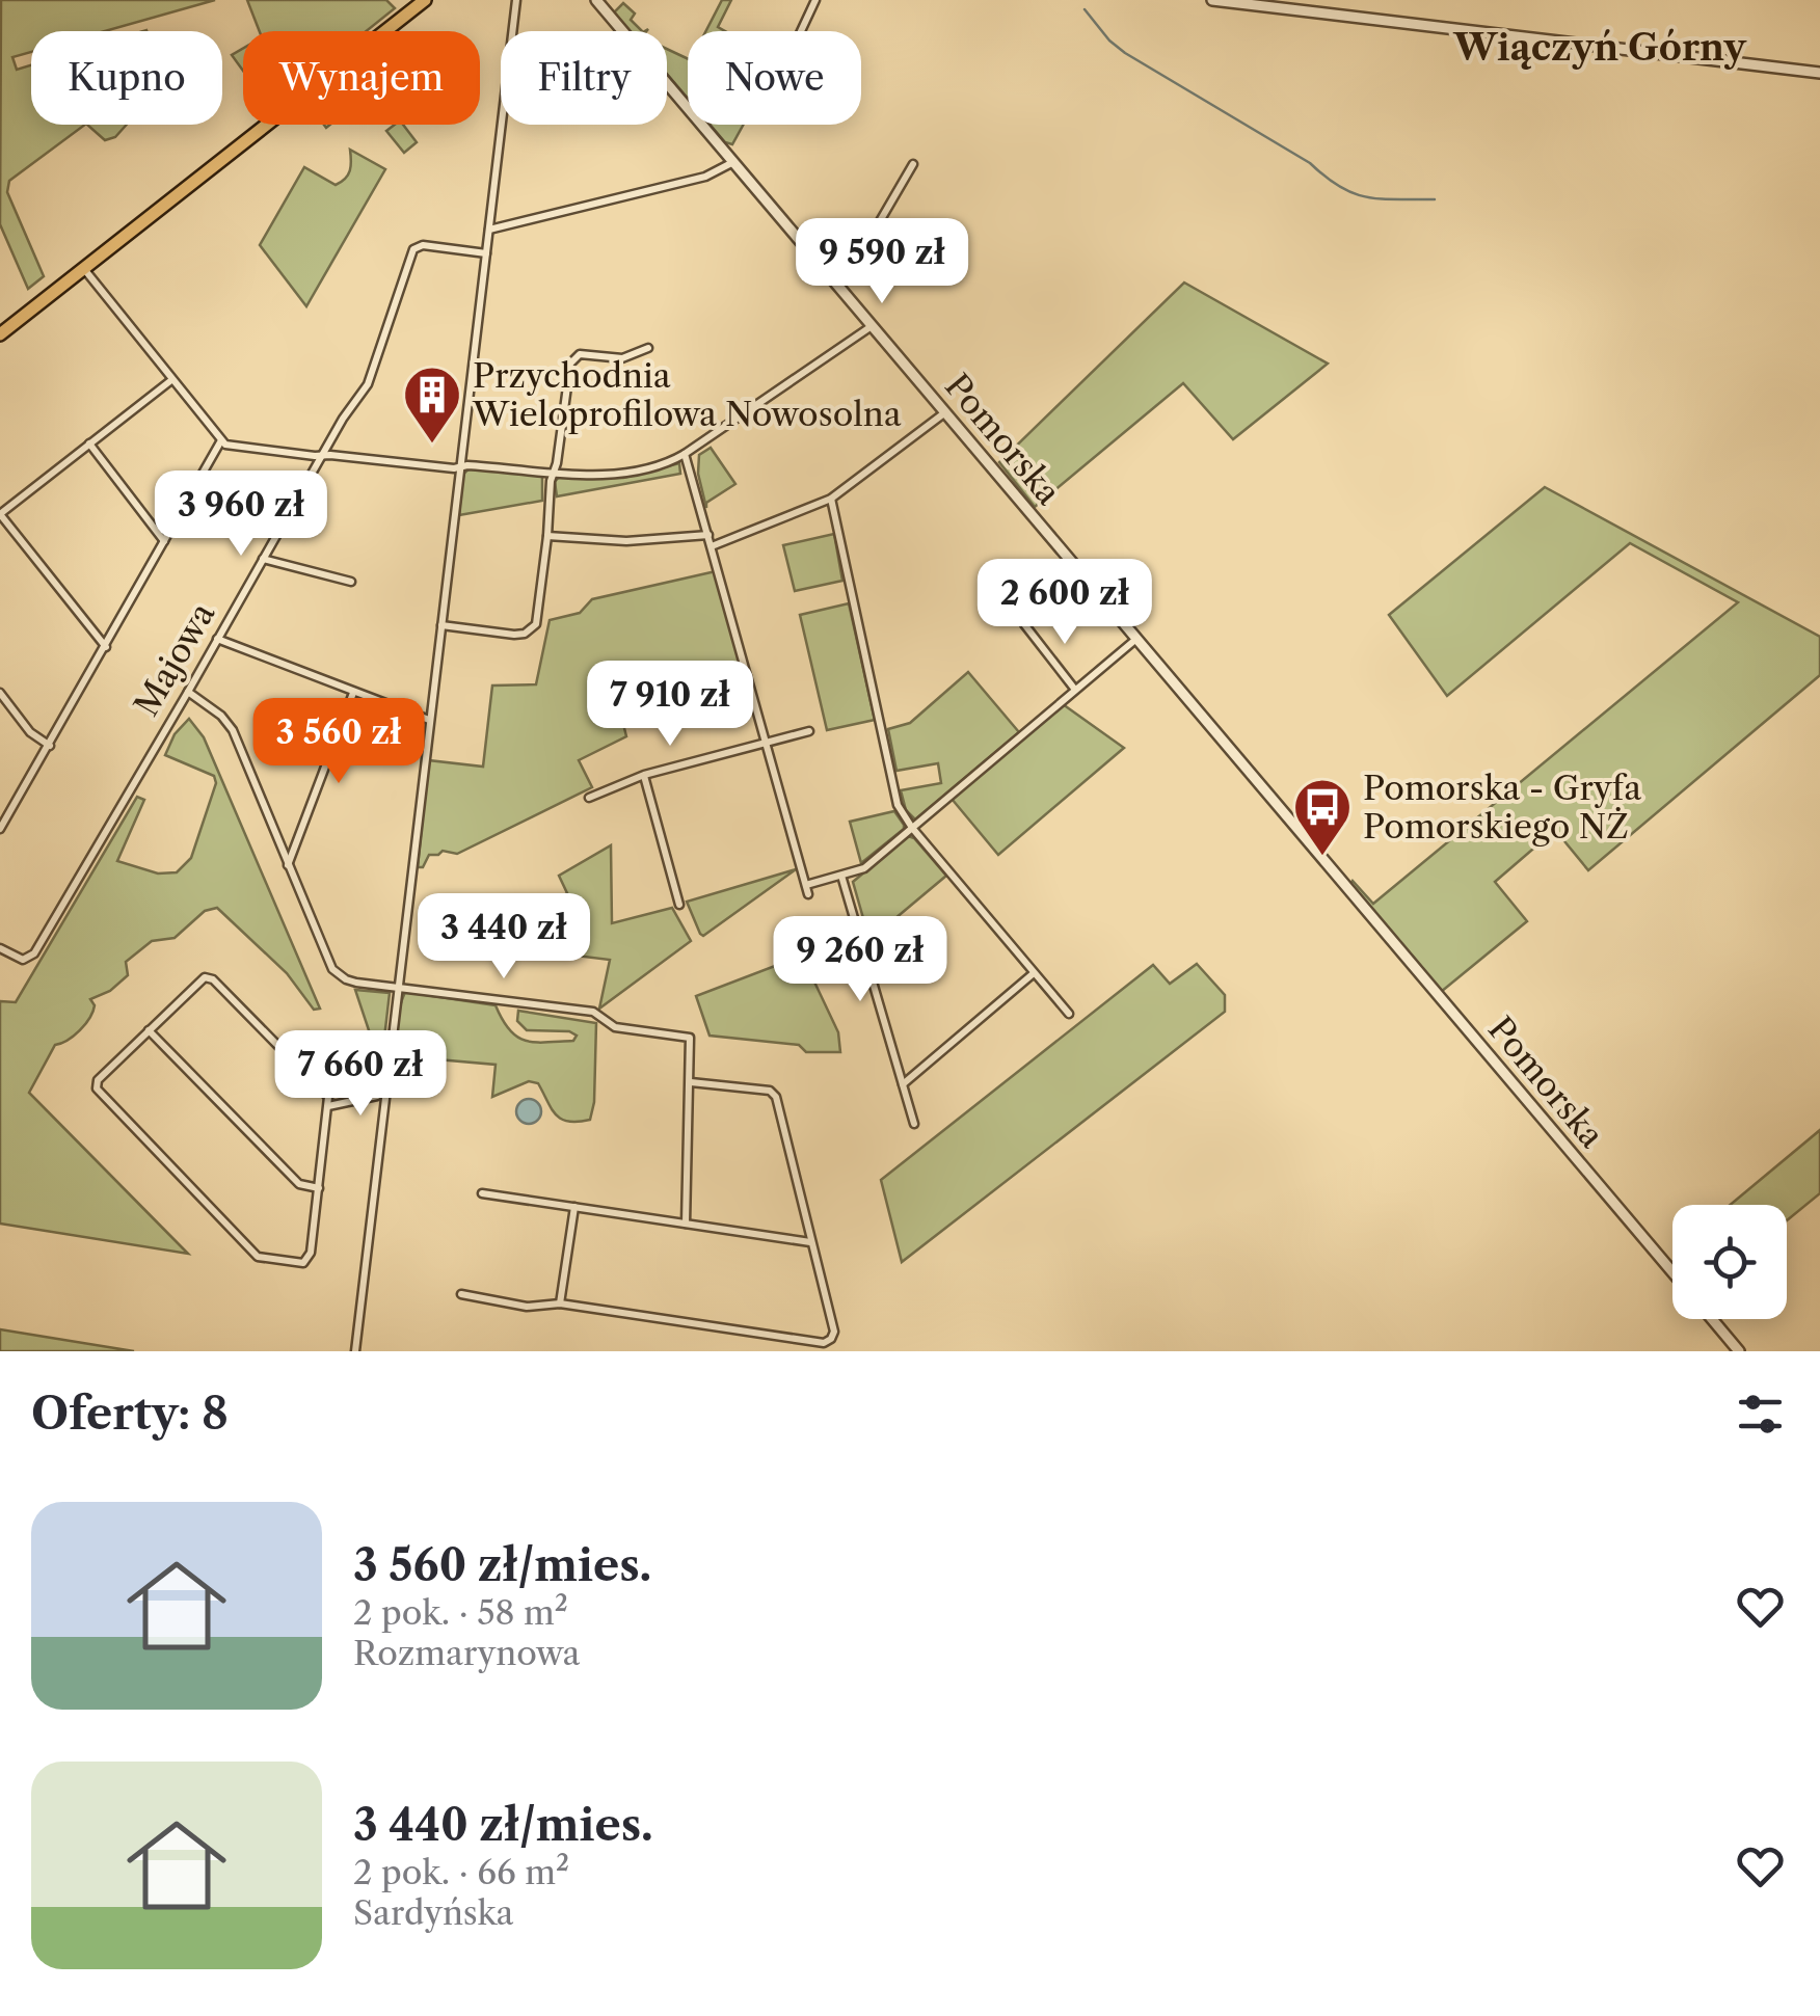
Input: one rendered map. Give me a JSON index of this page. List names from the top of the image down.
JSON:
{
  "streets": {
    "street": ["Pomorska", "Majowa"]
  },
  "districts": ["Wiączyń Górny"],
  "places": {
    "building": ["Przychodnia Wieloprofilowa Nowosolna"],
    "bus stop": ["Pomorska - Gryfa Pomorskiego NŻ"]
  },
  "page": {
    "chip": [
      "Kupno",
      "Wynajem",
      "Filtry",
      "Nowe"
    ],
    "price": [
      "9 590 zł",
      "3 960 zł",
      "2 600 zł",
      "7 910 zł",
      "3 560 zł",
      "3 440 zł",
      "9 260 zł",
      "7 660 zł"
    ],
    "heading": "Oferty: 8",
    "list": [
      {
        "name": "3 560 zł/mies.",
        "note": "2 pok. · 58 m² · Rozmarynowa"
      },
      {
        "name": "3 440 zł/mies.",
        "note": "2 pok. · 66 m² · Sardyńska"
      }
    ]
  }
}
